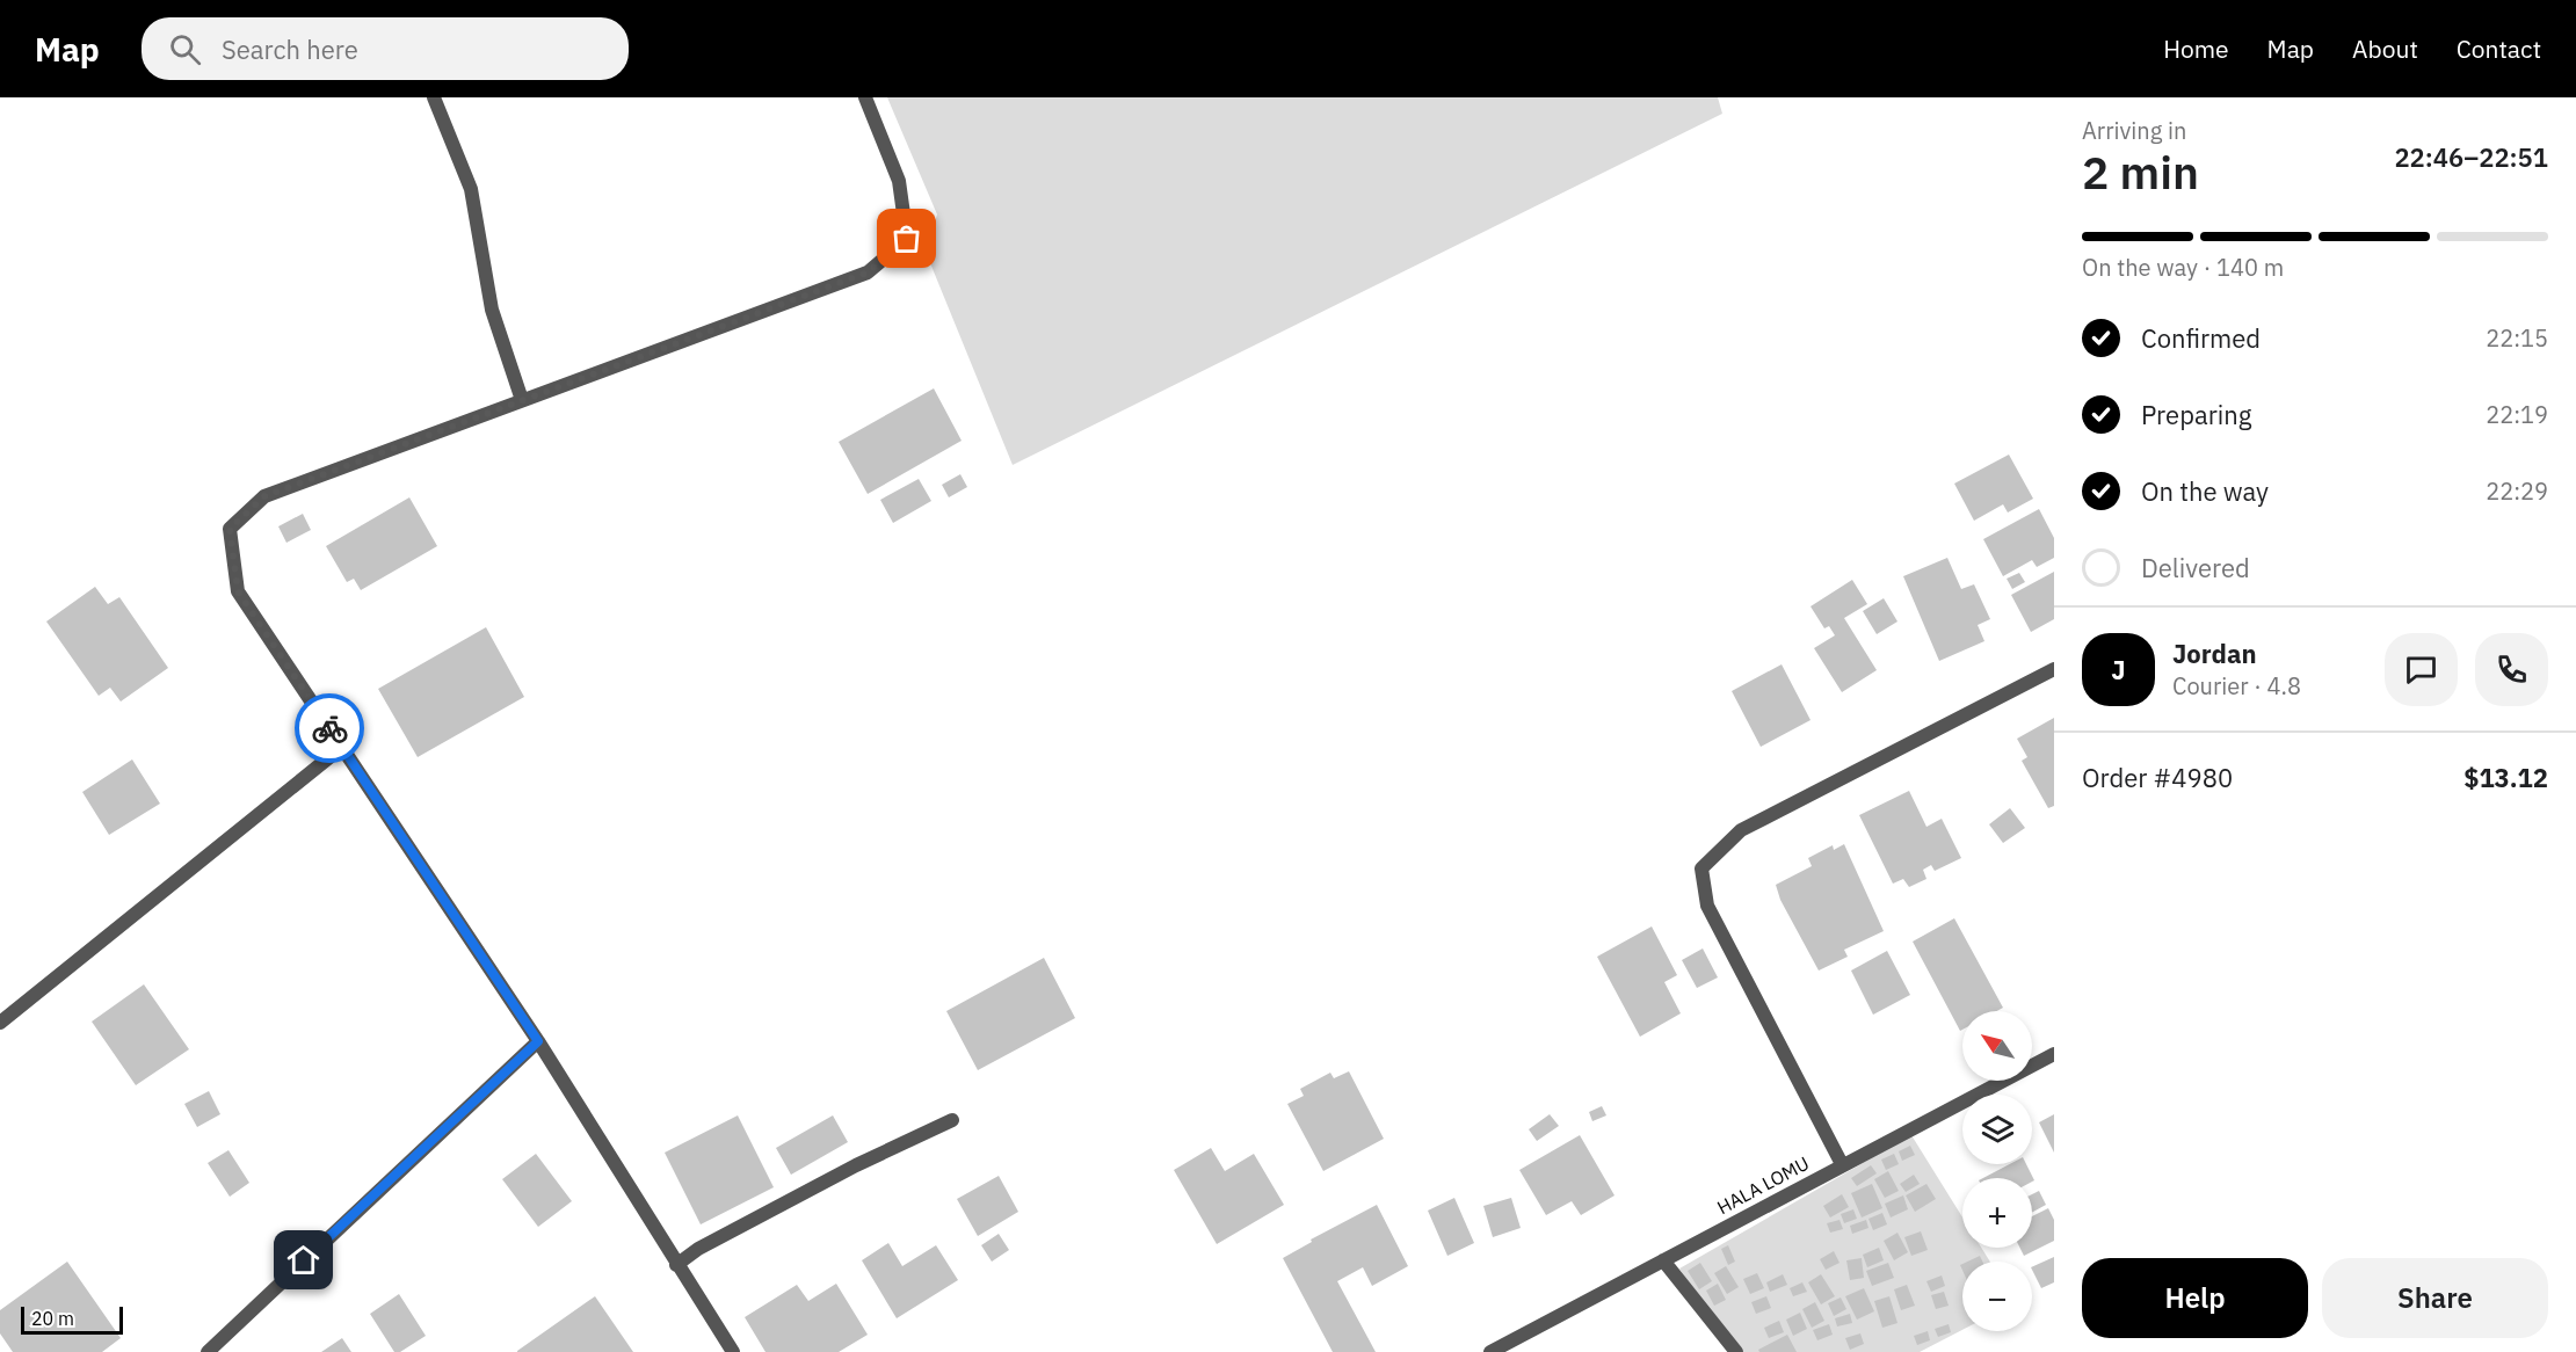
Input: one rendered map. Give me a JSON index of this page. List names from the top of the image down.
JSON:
{
  "streets": {
    "street": ["HALA LOMU"]
  },
  "scale_bar": "20 m",
  "north": "top left",
  "page": {
    "header": "Map",
    "search": "Search here",
    "nav": [
      "Home",
      "Map",
      "About",
      "Contact"
    ],
    "heading": ["2 min", "Arriving in", "22:46–22:51"],
    "panel": [
      "Jordan",
      "Courier · 4.8",
      "Order #4980",
      "$13.12"
    ],
    "bar": "On the way · 140 m",
    "list": [
      ["Confirmed", "22:15"],
      ["Preparing", "22:19"],
      ["On the way", "22:29"],
      "Delivered"
    ],
    "round": "J",
    "map_buttons": ["+", "−"],
    "buttons": ["Help", "Share"],
    "scale": "20 m"
  }
}
